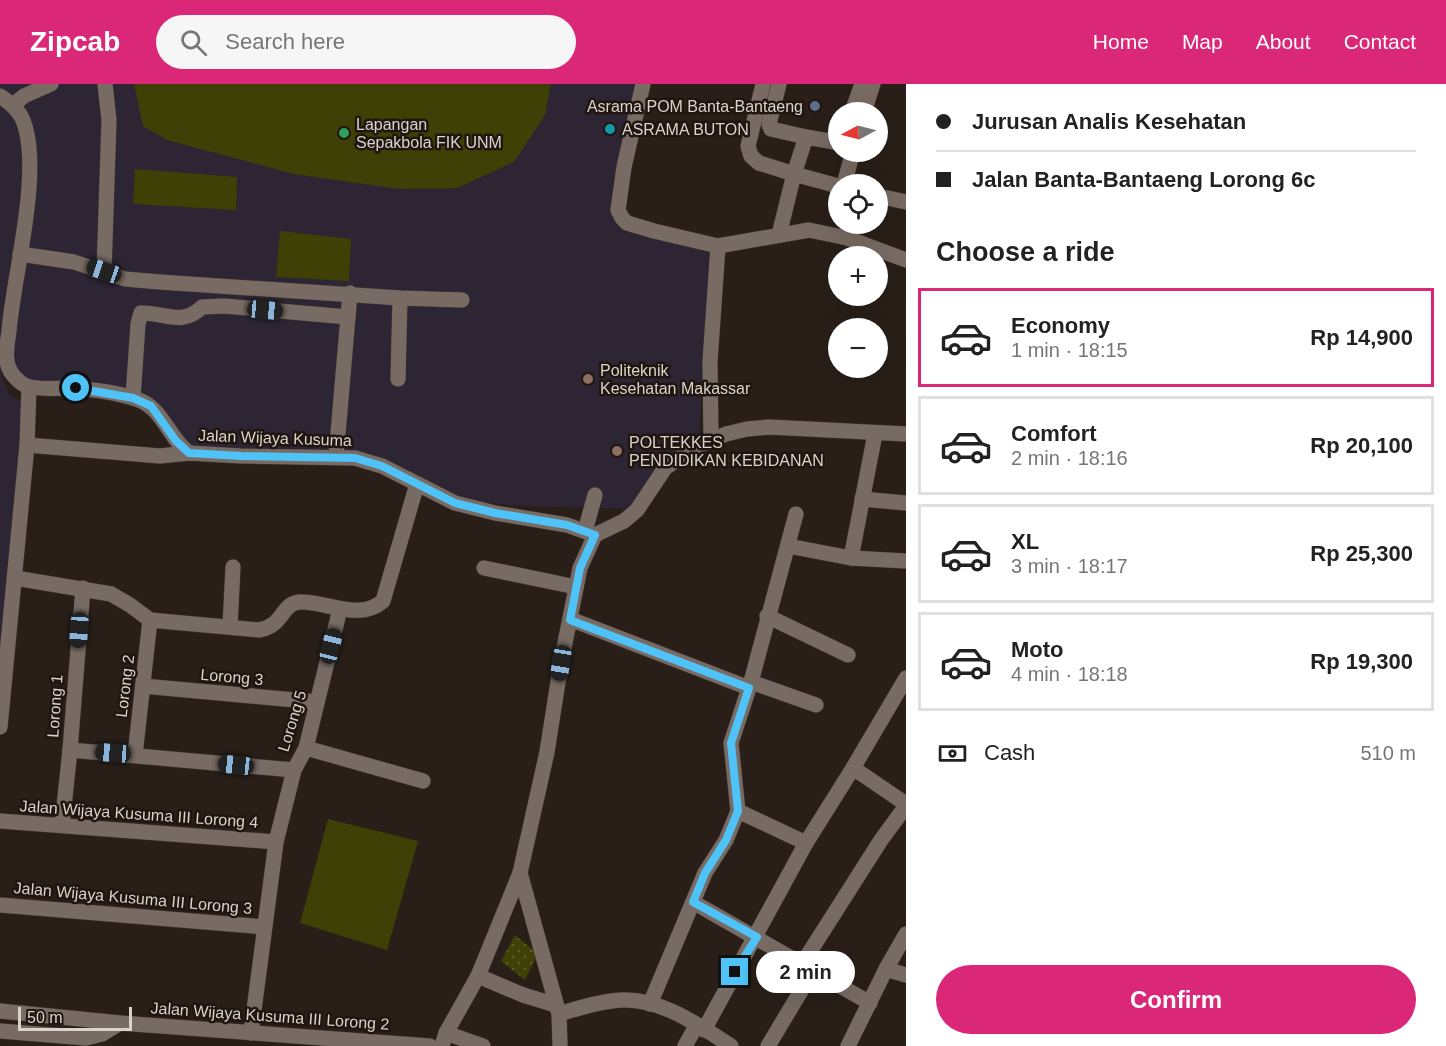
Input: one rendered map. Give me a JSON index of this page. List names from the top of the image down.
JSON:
{
  "streets": {
    "street": [
      "Jalan Wijaya Kusuma",
      "Lorong 3",
      "Lorong 2",
      "Lorong 1",
      "Lorong 5",
      "Jalan Wijaya Kusuma III Lorong 4",
      "Jalan Wijaya Kusuma III Lorong 3",
      "Jalan Wijaya Kusuma III Lorong 2"
    ]
  },
  "crossings": [
    ["Lorong 3", "Lorong 2"],
    ["Lorong 3", "Lorong 5"],
    ["Lorong 1", "Jalan Wijaya Kusuma III Lorong 4"],
    ["Lorong 5", "Jalan Wijaya Kusuma III Lorong 4"],
    ["Lorong 5", "Jalan Wijaya Kusuma III Lorong 3"],
    ["Lorong 5", "Jalan Wijaya Kusuma III Lorong 2"]
  ],
  "places": [
    "Asrama POM Banta-Bantaeng",
    "ASRAMA BUTON",
    "Lapangan Sepakbola FIK UNM",
    "Politeknik Kesehatan Makassar",
    "POLTEKKES PENDIDIKAN KEBIDANAN"
  ],
  "scale_bar": "50 m",
  "north": "left",
  "page": {
    "header": "Zipcab",
    "search": "Search here",
    "nav": [
      "Home",
      "Map",
      "About",
      "Contact"
    ],
    "banner": ["Jurusan Analis Kesehatan", "Jalan Banta-Bantaeng Lorong 6c"],
    "map_buttons": ["+", "−"],
    "heading": "Choose a ride",
    "list": [
      {
        "name": "Economy",
        "note": "1 min · 18:15",
        "value": "Rp 14,900"
      },
      {
        "name": "Comfort",
        "note": "2 min · 18:16",
        "value": "Rp 20,100"
      },
      {
        "name": "XL",
        "note": "3 min · 18:17",
        "value": "Rp 25,300"
      },
      {
        "name": "Moto",
        "note": "4 min · 18:18",
        "value": "Rp 19,300"
      }
    ],
    "pay": ["Cash", "510 m"],
    "bubble": "2 min",
    "buttons": "Confirm",
    "scale": "50 m"
  }
}
